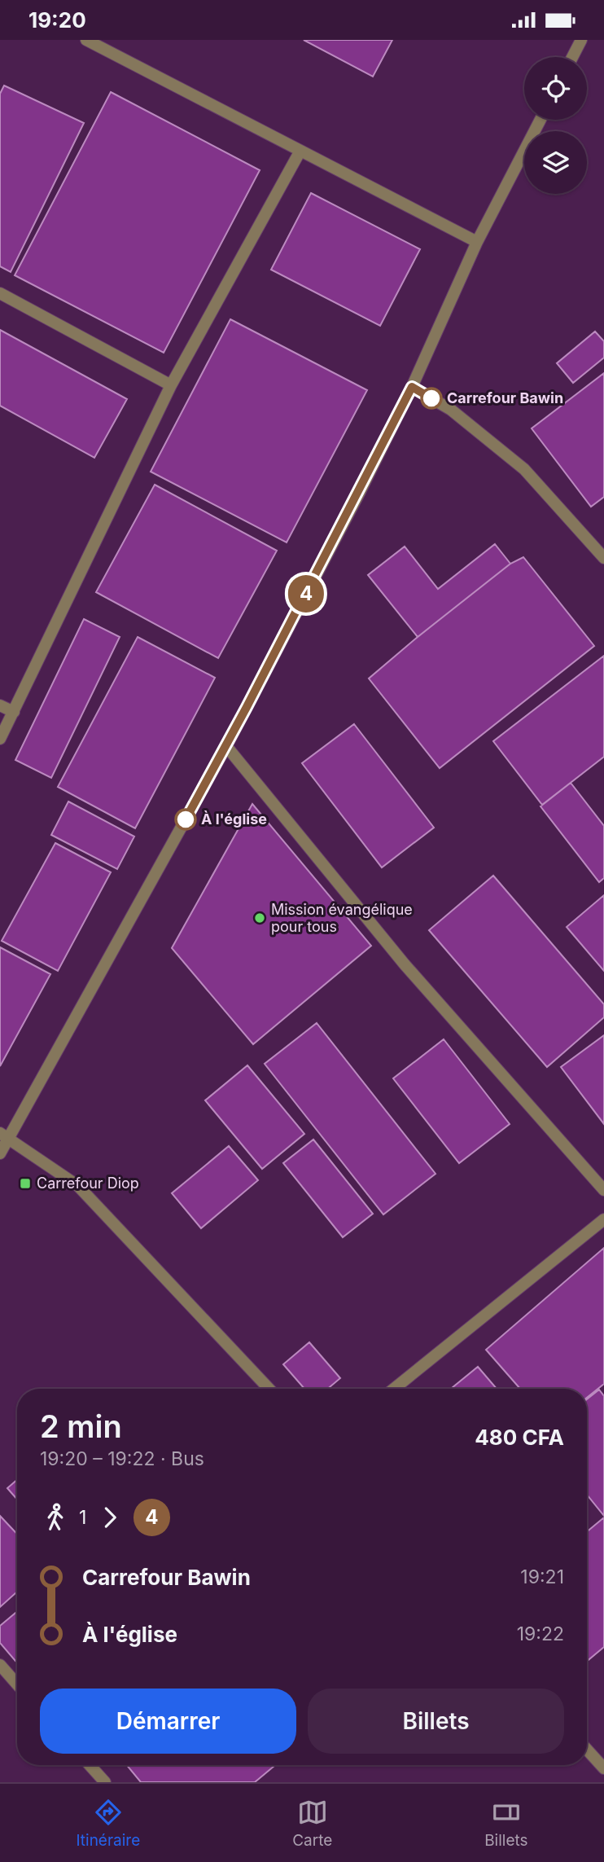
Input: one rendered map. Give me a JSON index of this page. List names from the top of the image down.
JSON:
{
  "places": {
    "other": ["Carrefour Bawin", "À l'église", "Mission évangélique pour tous"],
    "transit": ["Carrefour Diop"]
  },
  "lines": ["bus line 4"],
  "page": {
    "status": "19:20",
    "on_map": "4",
    "heading": ["2 min", "19:20 – 19:22 · Bus", "480 CFA"],
    "legs": ["1", "4"],
    "list": [
      {
        "name": "Carrefour Bawin",
        "value": "19:21"
      },
      {
        "name": "À l'église",
        "value": "19:22"
      }
    ],
    "buttons": ["Démarrer", "Billets"],
    "tabs": ["Itinéraire", "Carte", "Billets"]
  }
}
